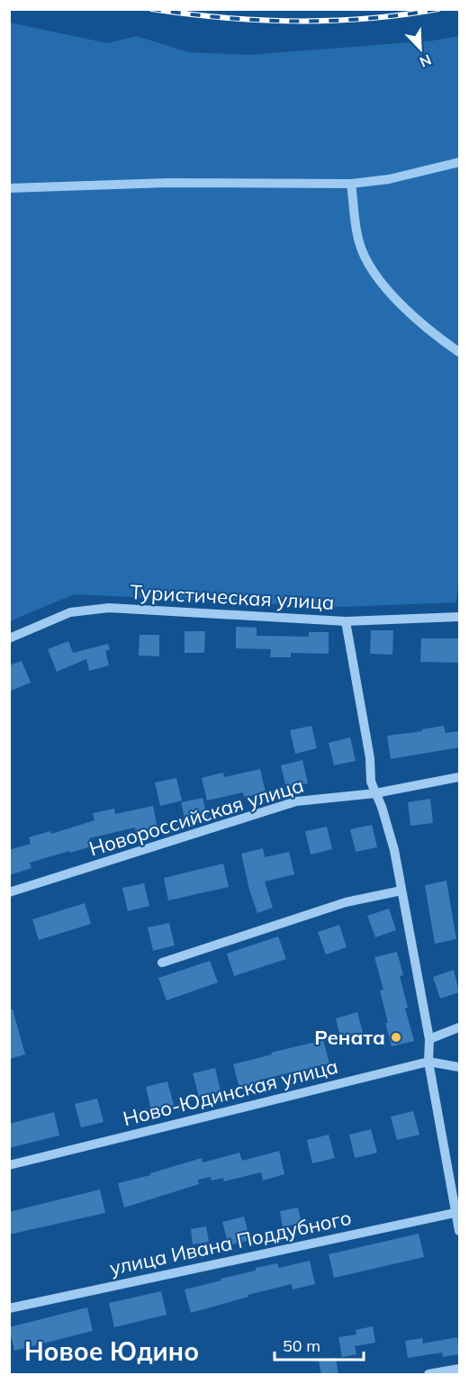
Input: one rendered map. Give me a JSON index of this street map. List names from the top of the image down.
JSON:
{
  "streets": {
    "street": [
      "Туристическая улица",
      "Новороссийская улица",
      "Ново-Юдинская улица",
      "улица Ивана Поддубного"
    ]
  },
  "districts": ["Новое Юдино"],
  "places": ["Рената"],
  "scale_bar": "50 m",
  "north": "bottom right"
}
